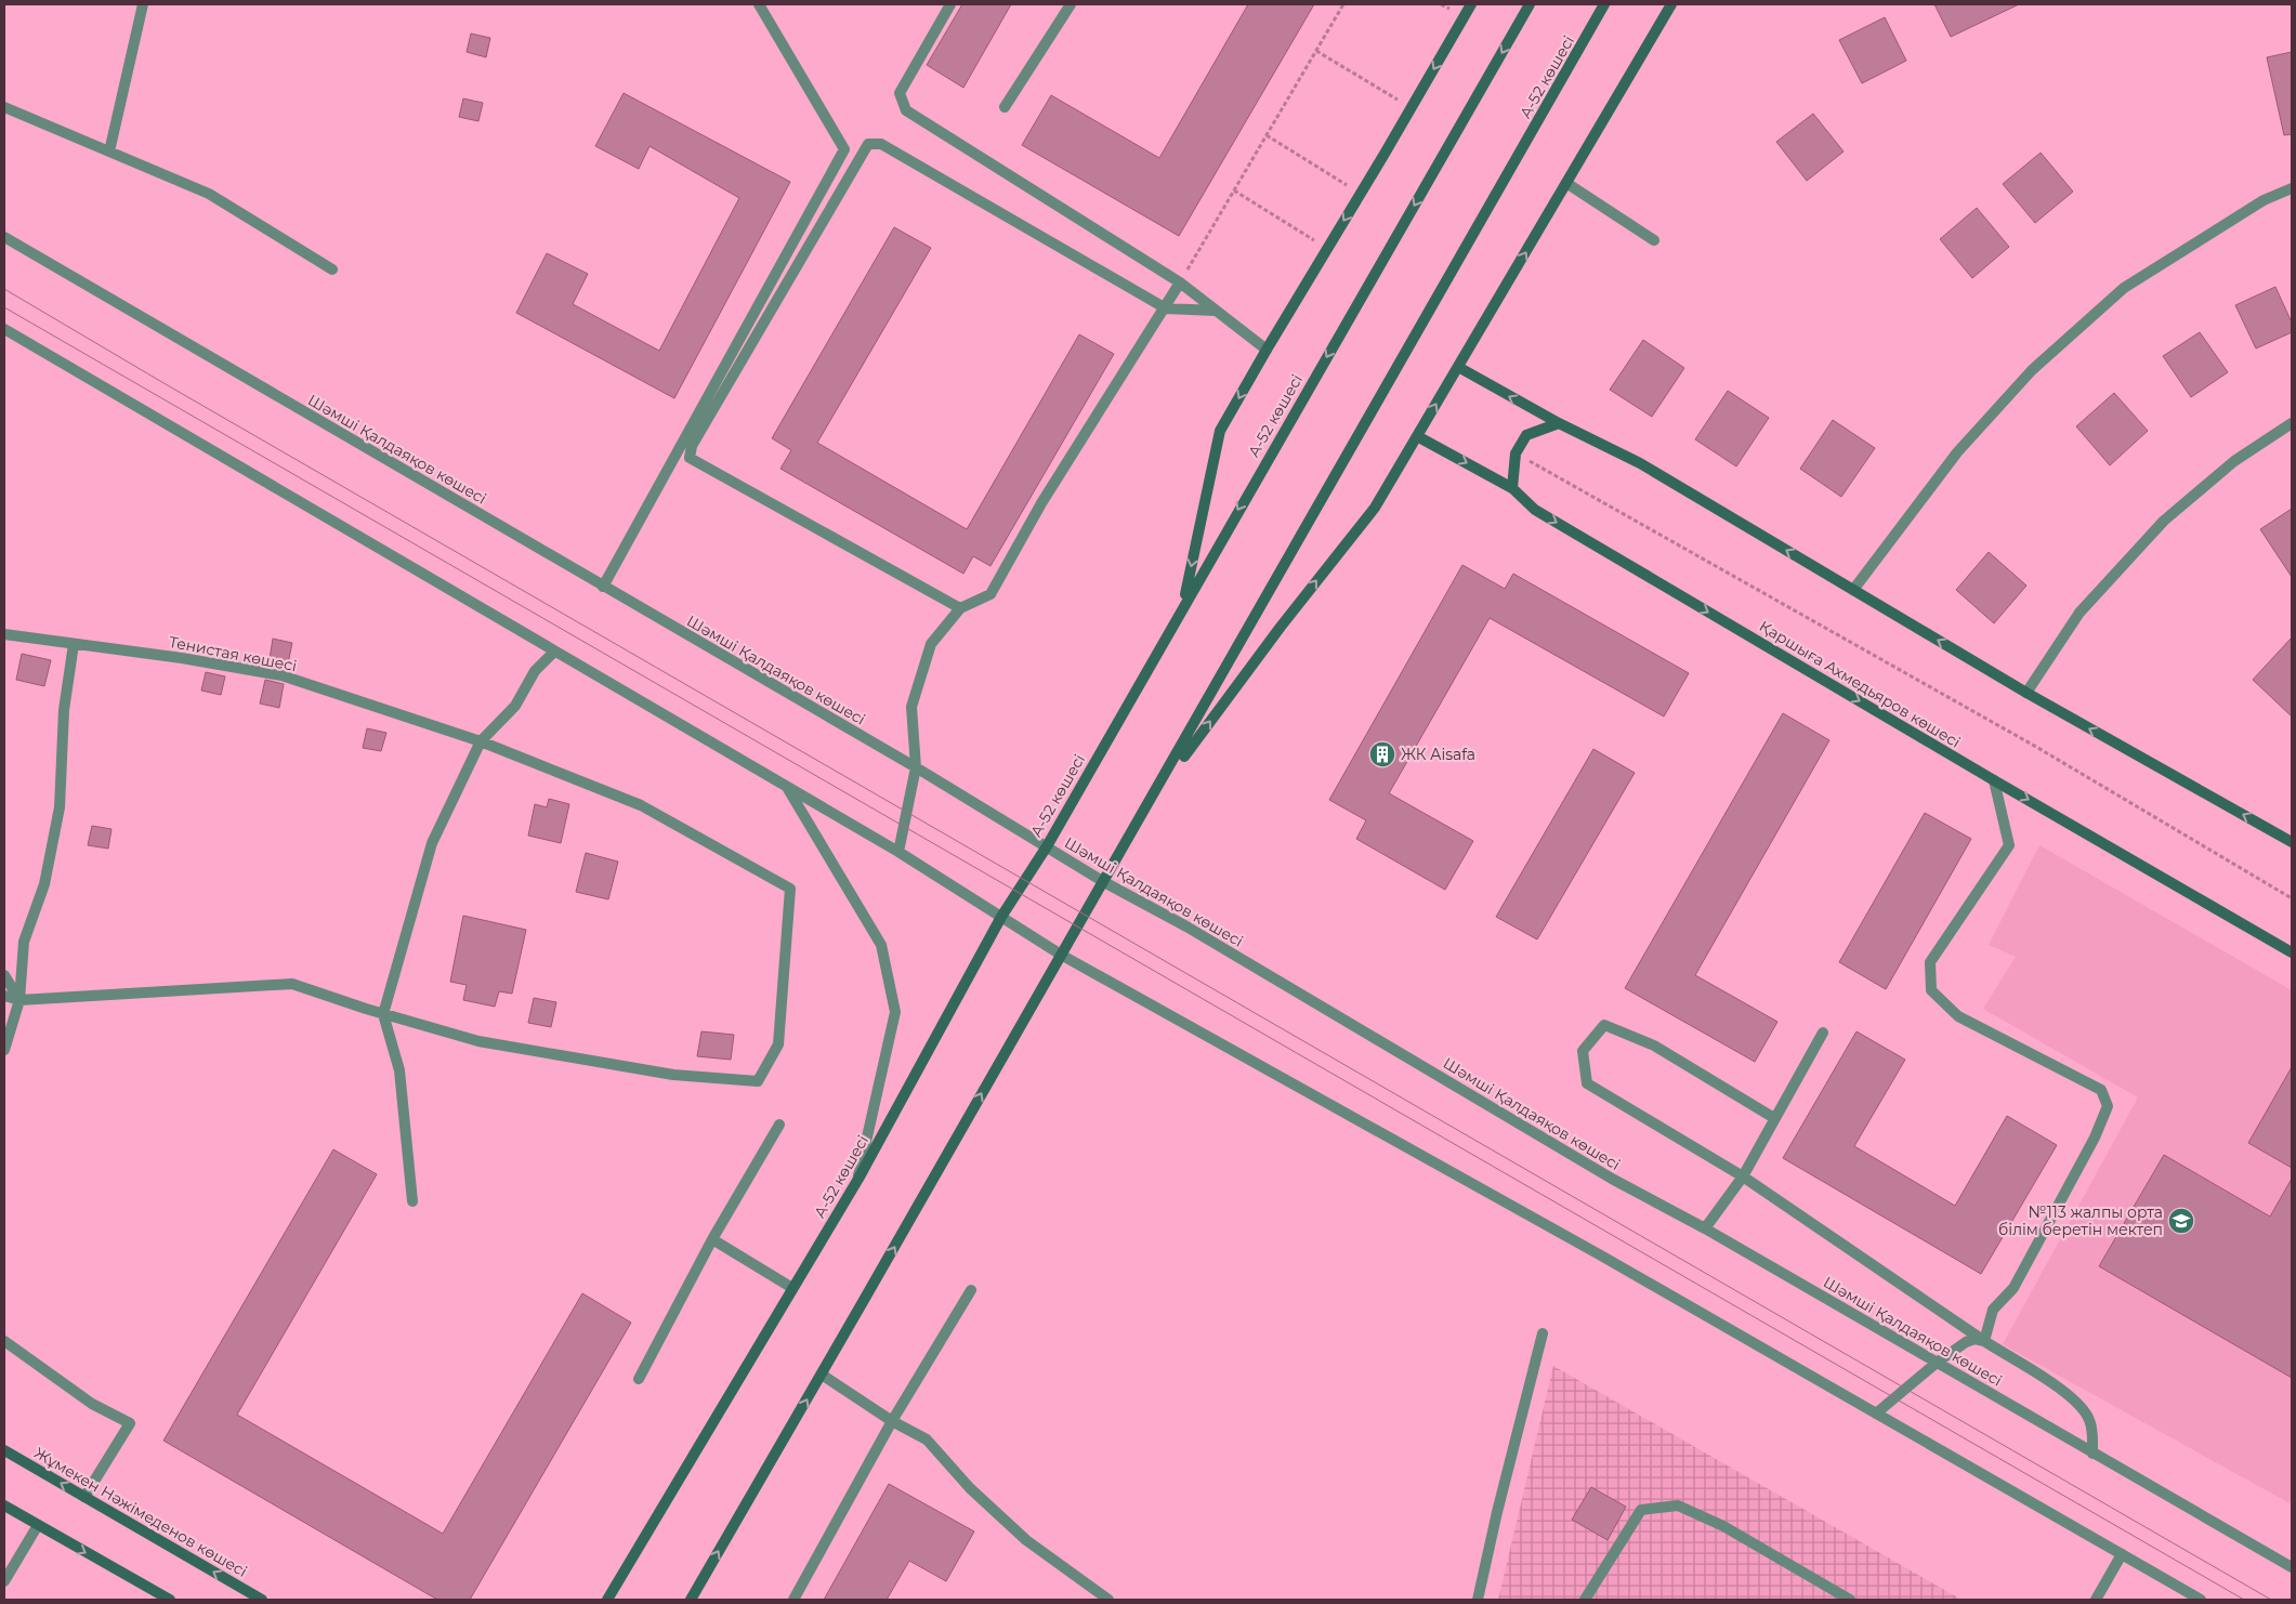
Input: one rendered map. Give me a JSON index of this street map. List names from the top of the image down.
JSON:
{
  "streets": {
    "main road": ["А-52 көшесі", "Қаршыға Ахмедьяров көшесі", "Жұмекен Нәжімеденов көшесі"],
    "street": ["Шәмші Қалдаяқов көшесі", "Тенистая көшесі"]
  },
  "crossings": [
    ["А-52 көшесі", "Шәмші Қалдаяқов көшесі"]
  ],
  "places": {
    "building": ["ЖК Aisafa"],
    "school or university": ["№113 жалпы орта білім беретін мектеп"]
  }
}
